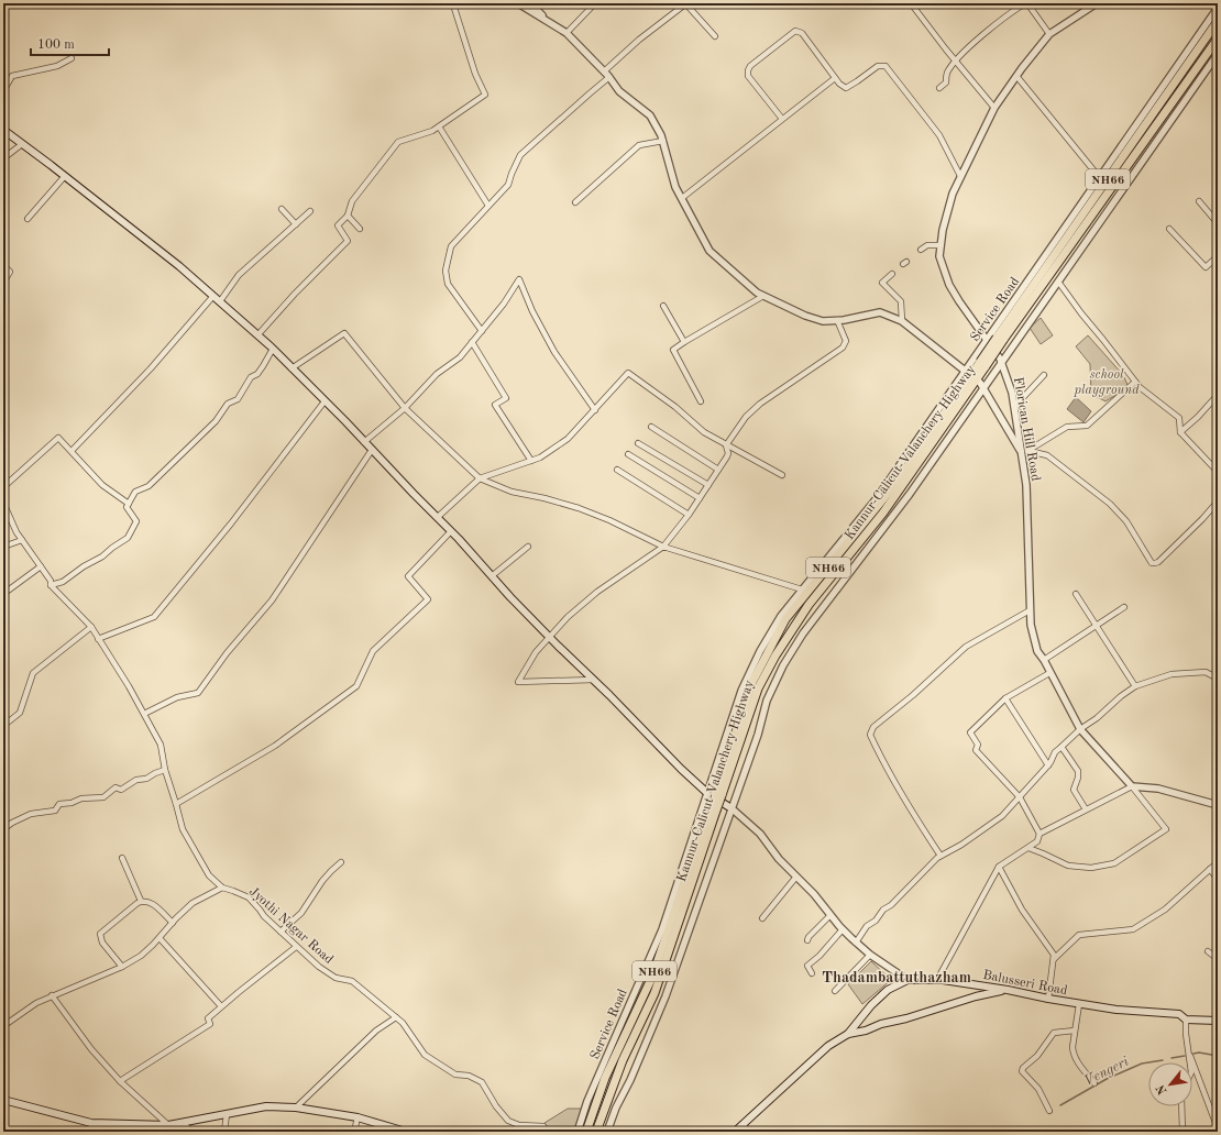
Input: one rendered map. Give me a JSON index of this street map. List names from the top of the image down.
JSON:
{
  "streets": {
    "highway": ["NH66", "Kannur-Calicut-Valanchery Highway"],
    "main road": ["Balusseri Road"],
    "street": ["Service Road", "Florican Hill Road", "Jyothi Nagar Road"]
  },
  "crossings": [
    ["NH66", "Kannur-Calicut-Valanchery Highway"],
    ["Service Road", "Florican Hill Road"],
    ["Service Road", "Kannur-Calicut-Valanchery Highway"]
  ],
  "districts": ["Thadambattuthazham"],
  "water": ["Vengeri"],
  "parks": ["school playground"],
  "scale_bar": "100 m",
  "north": "bottom left"
}
